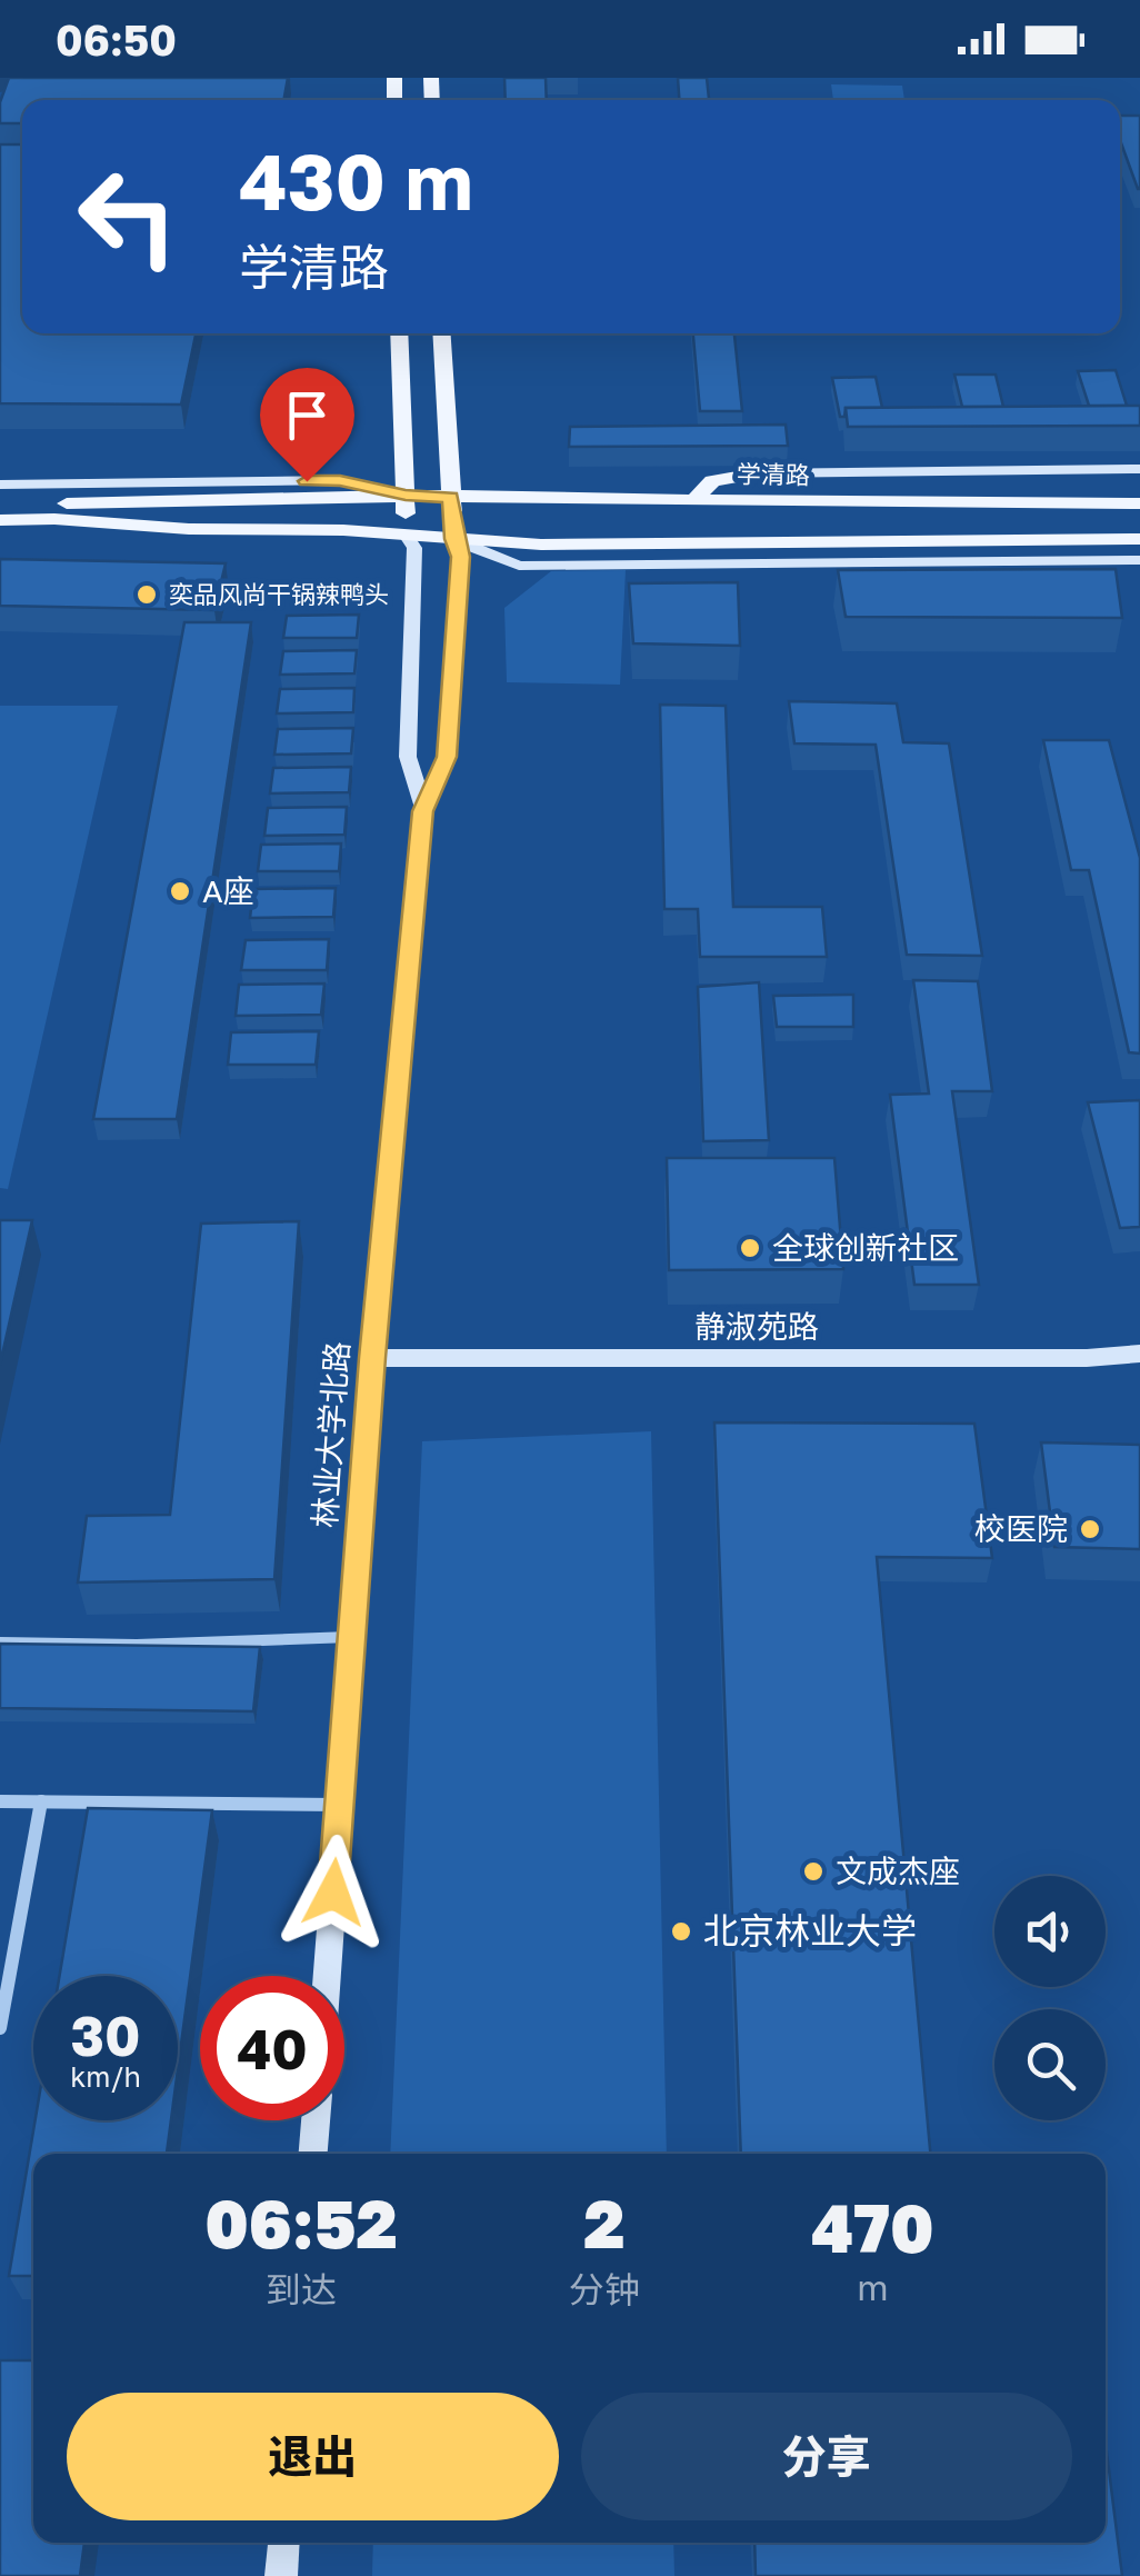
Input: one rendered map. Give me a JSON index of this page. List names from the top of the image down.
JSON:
{
  "streets": {
    "main road": ["学清路"],
    "street": ["静淑苑路", "林业大学北路"]
  },
  "crossings": [
    ["静淑苑路", "林业大学北路"]
  ],
  "places": [
    "奕品风尚干锅辣鸭头",
    "A座",
    "全球创新社区",
    "校医院",
    "文成杰座",
    "北京林业大学"
  ],
  "page": {
    "status": "06:50",
    "turn": ["430 m", "学清路"],
    "speed": "30 km/h",
    "limit": "40",
    "eta": [
      "06:52",
      "到达",
      "2",
      "分钟",
      "470",
      "m"
    ],
    "buttons": ["退出", "分享"]
  }
}
